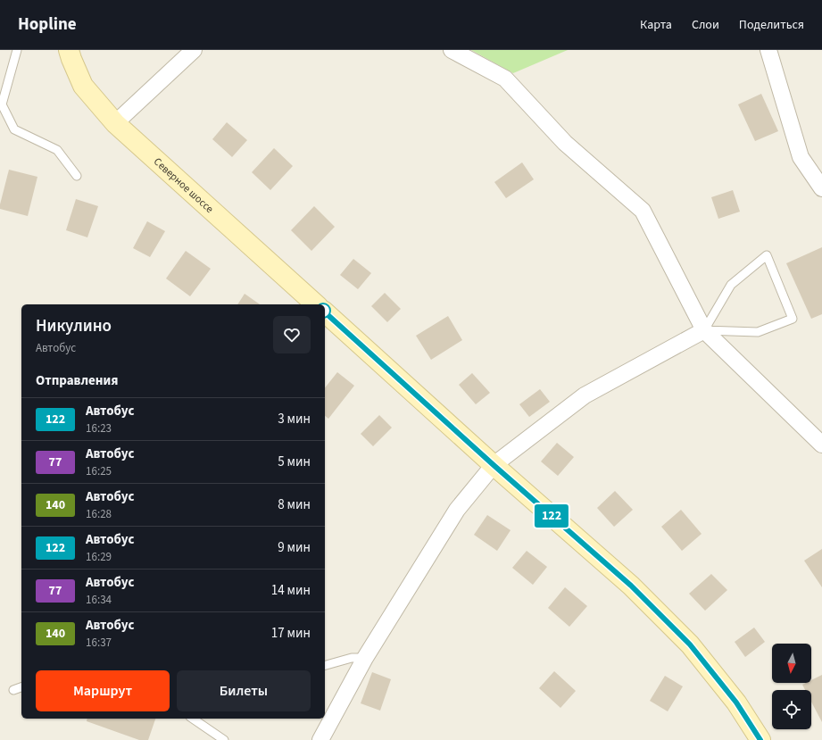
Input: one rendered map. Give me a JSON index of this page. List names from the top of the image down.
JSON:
{
  "streets": {
    "main road": ["Северное шоссе"]
  },
  "lines": ["bus line 122"],
  "north": "bottom",
  "page": {
    "header": "Hopline",
    "nav": ["Карта", "Слои", "Поделиться"],
    "on_map": "122",
    "heading": [
      ["Никулино", "Автобус"],
      "Отправления"
    ],
    "list": [
      {
        "mark": "122",
        "name": "Автобус",
        "note": "16:23",
        "value": "3 мин"
      },
      {
        "mark": "77",
        "name": "Автобус",
        "note": "16:25",
        "value": "5 мин"
      },
      {
        "mark": "140",
        "name": "Автобус",
        "note": "16:28",
        "value": "8 мин"
      },
      {
        "mark": "122",
        "name": "Автобус",
        "note": "16:29",
        "value": "9 мин"
      },
      {
        "mark": "77",
        "name": "Автобус",
        "note": "16:34",
        "value": "14 мин"
      },
      {
        "mark": "140",
        "name": "Автобус",
        "note": "16:37",
        "value": "17 мин"
      }
    ],
    "buttons": ["Маршрут", "Билеты"]
  }
}
